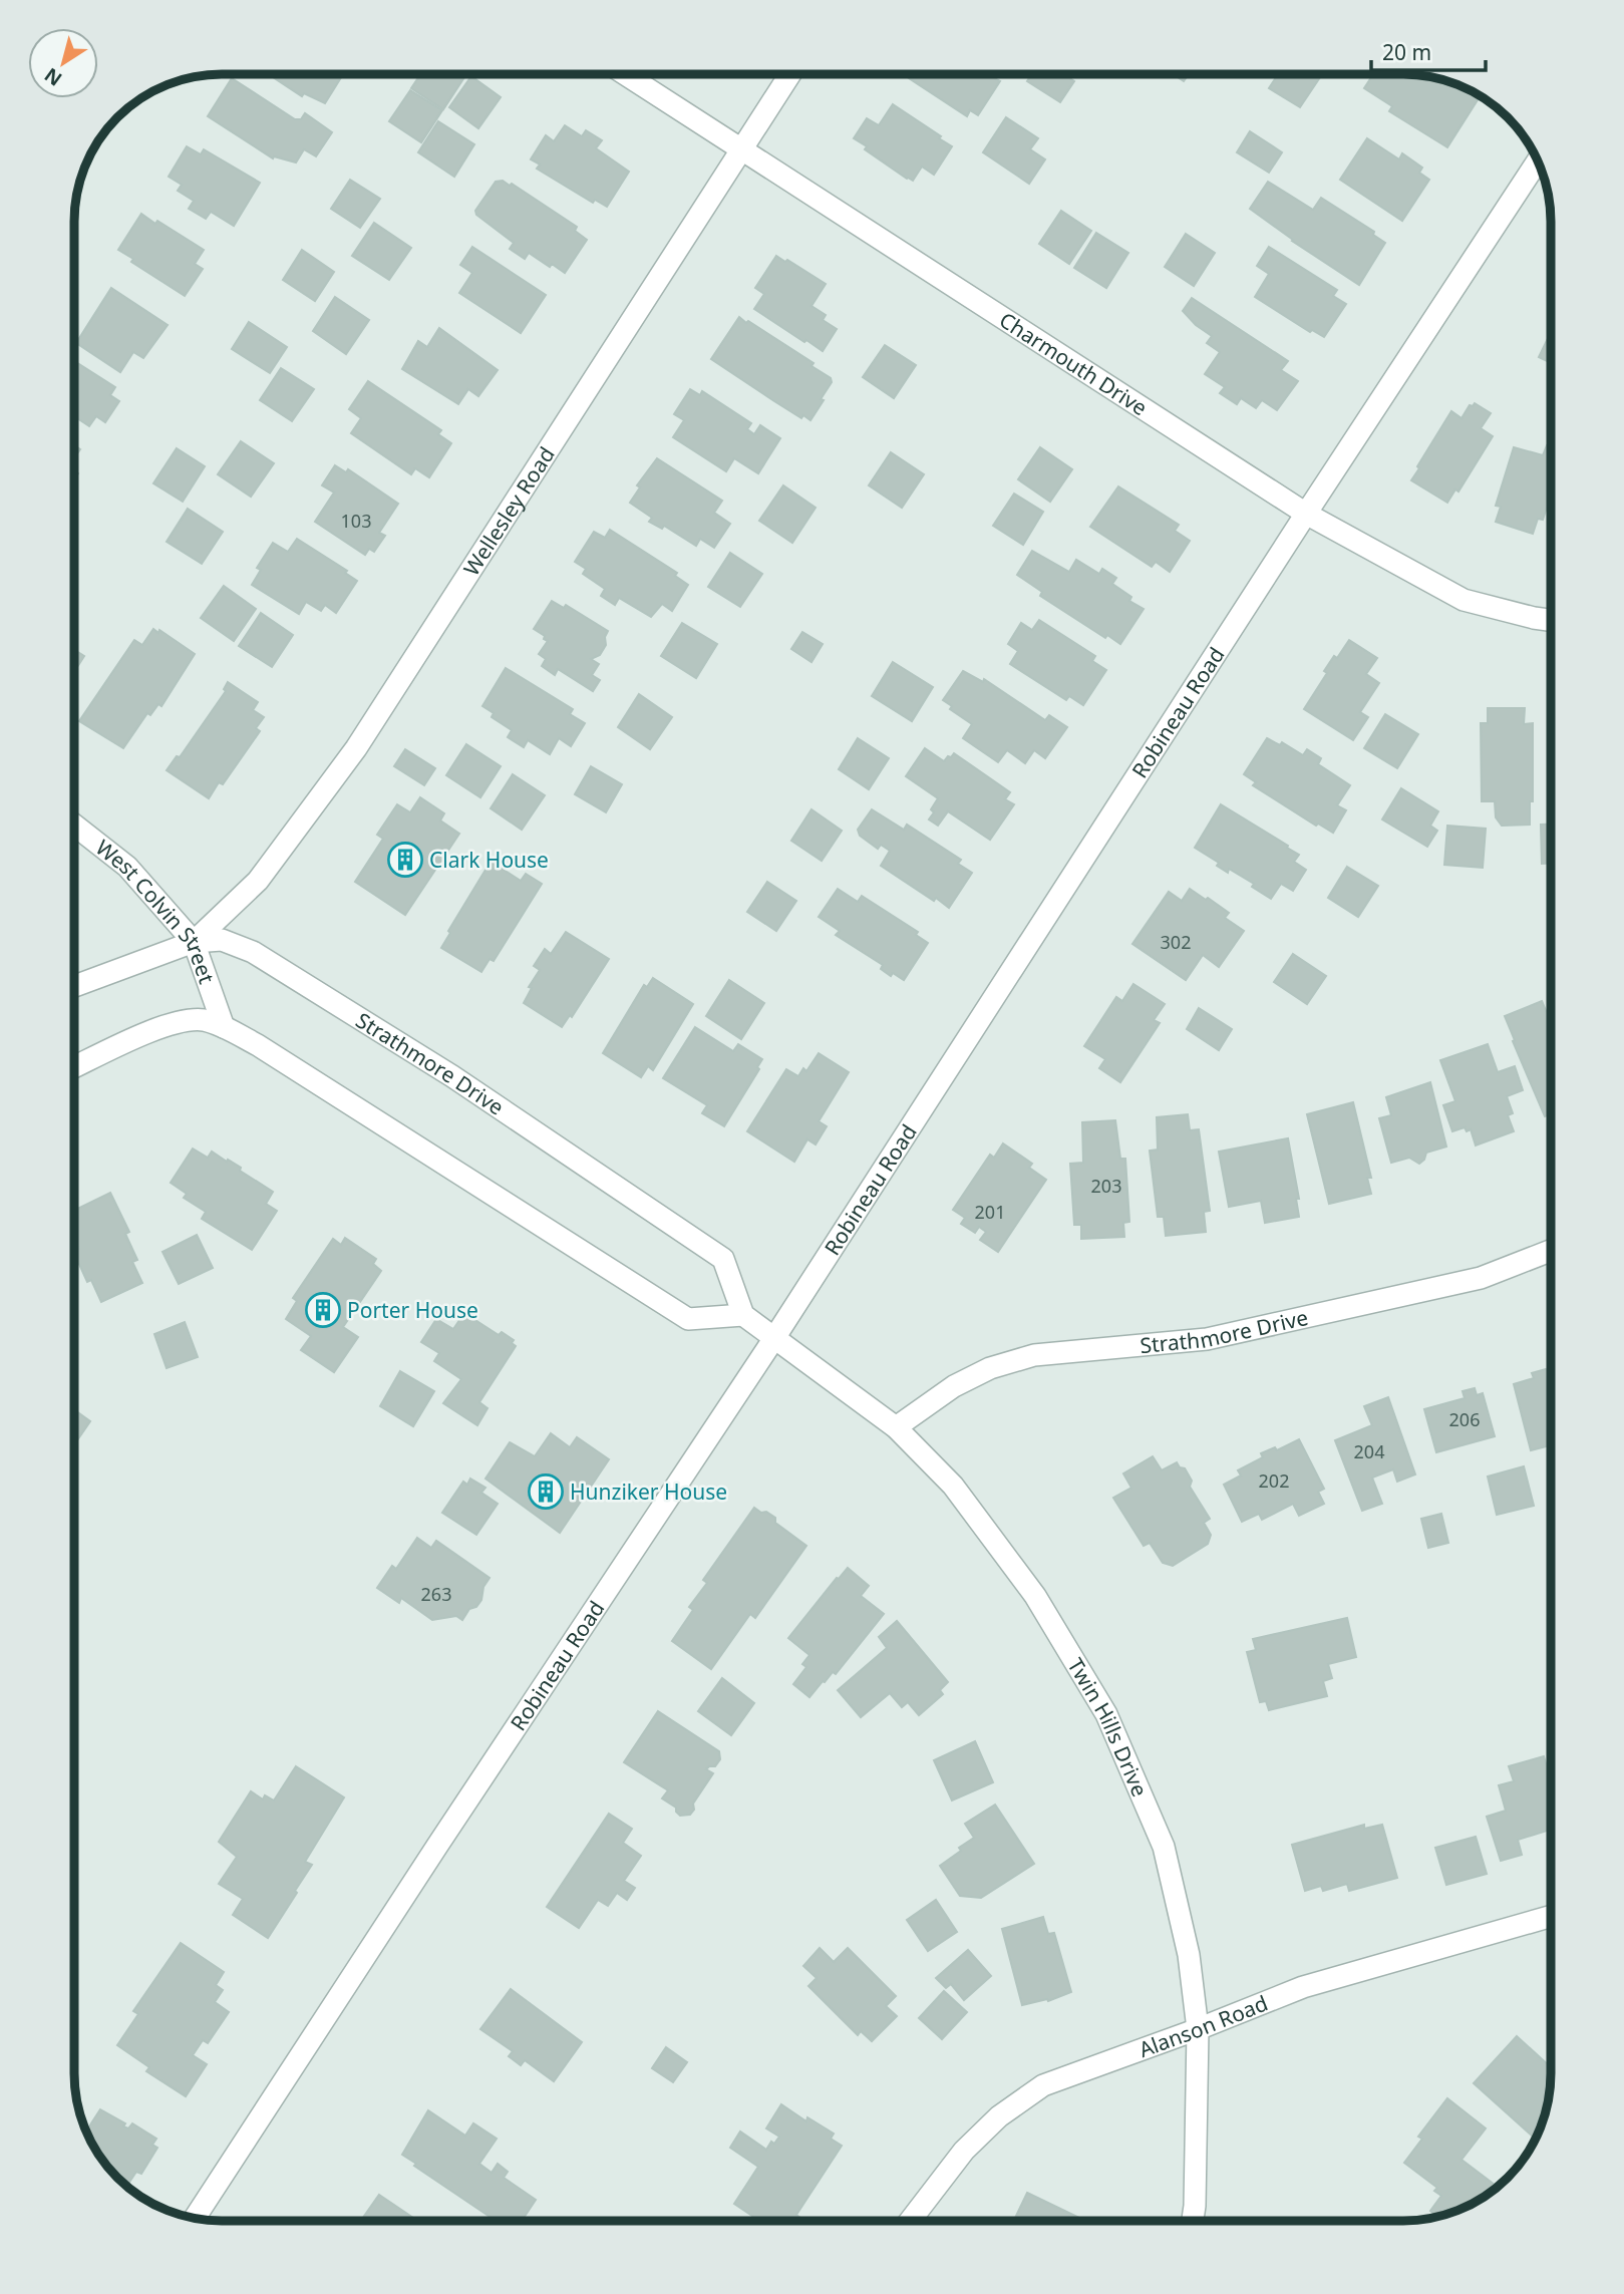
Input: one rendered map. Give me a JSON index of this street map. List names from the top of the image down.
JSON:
{
  "streets": {
    "street": [
      "Charmouth Drive",
      "Wellesley Road",
      "Robineau Road",
      "West Colvin Street",
      "Strathmore Drive",
      "Twin Hills Drive",
      "Alanson Road"
    ]
  },
  "crossings": [
    ["Charmouth Drive", "Wellesley Road"],
    ["Charmouth Drive", "Robineau Road"],
    ["Wellesley Road", "West Colvin Street"],
    ["Wellesley Road", "Strathmore Drive"],
    ["Robineau Road", "Twin Hills Drive"],
    ["West Colvin Street", "Strathmore Drive"],
    ["Strathmore Drive", "Twin Hills Drive"],
    ["Twin Hills Drive", "Alanson Road"]
  ],
  "places": {
    "building": ["Clark House", "Porter House", "Hunziker House"]
  },
  "house_numbers": [
    "103",
    "302",
    "203",
    "201",
    "206",
    "204",
    "202",
    "263"
  ],
  "scale_bar": "20 m",
  "north": "bottom left"
}
